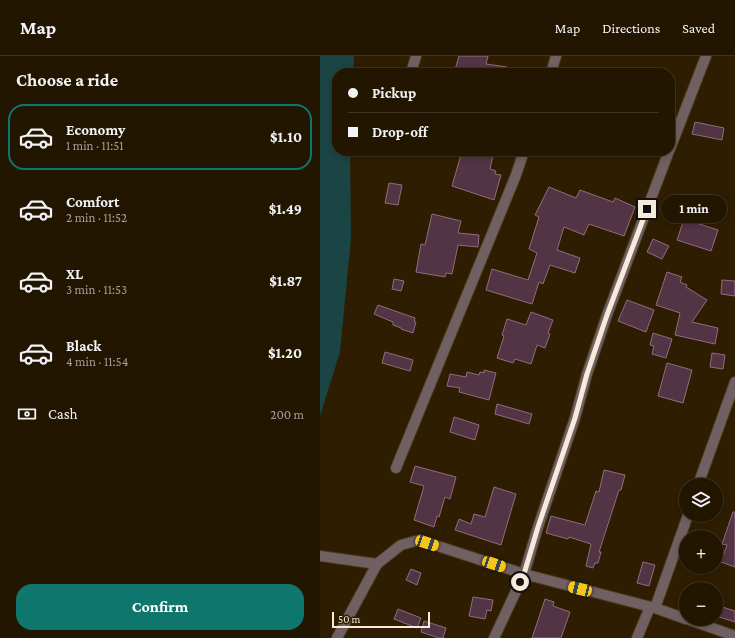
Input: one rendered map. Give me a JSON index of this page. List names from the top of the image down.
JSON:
{
  "scale_bar": "50 m",
  "page": {
    "header": "Map",
    "nav": ["Map", "Directions", "Saved"],
    "heading": "Choose a ride",
    "banner": ["Pickup", "Drop-off"],
    "list": [
      {
        "name": "Economy",
        "note": "1 min · 11:51",
        "value": "$1.10"
      },
      {
        "name": "Comfort",
        "note": "2 min · 11:52",
        "value": "$1.49"
      },
      {
        "name": "XL",
        "note": "3 min · 11:53",
        "value": "$1.87"
      },
      {
        "name": "Black",
        "note": "4 min · 11:54",
        "value": "$1.20"
      }
    ],
    "bubble": "1 min",
    "pay": ["Cash", "200 m"],
    "map_buttons": ["+", "−"],
    "buttons": "Confirm",
    "scale": "50 m"
  }
}
